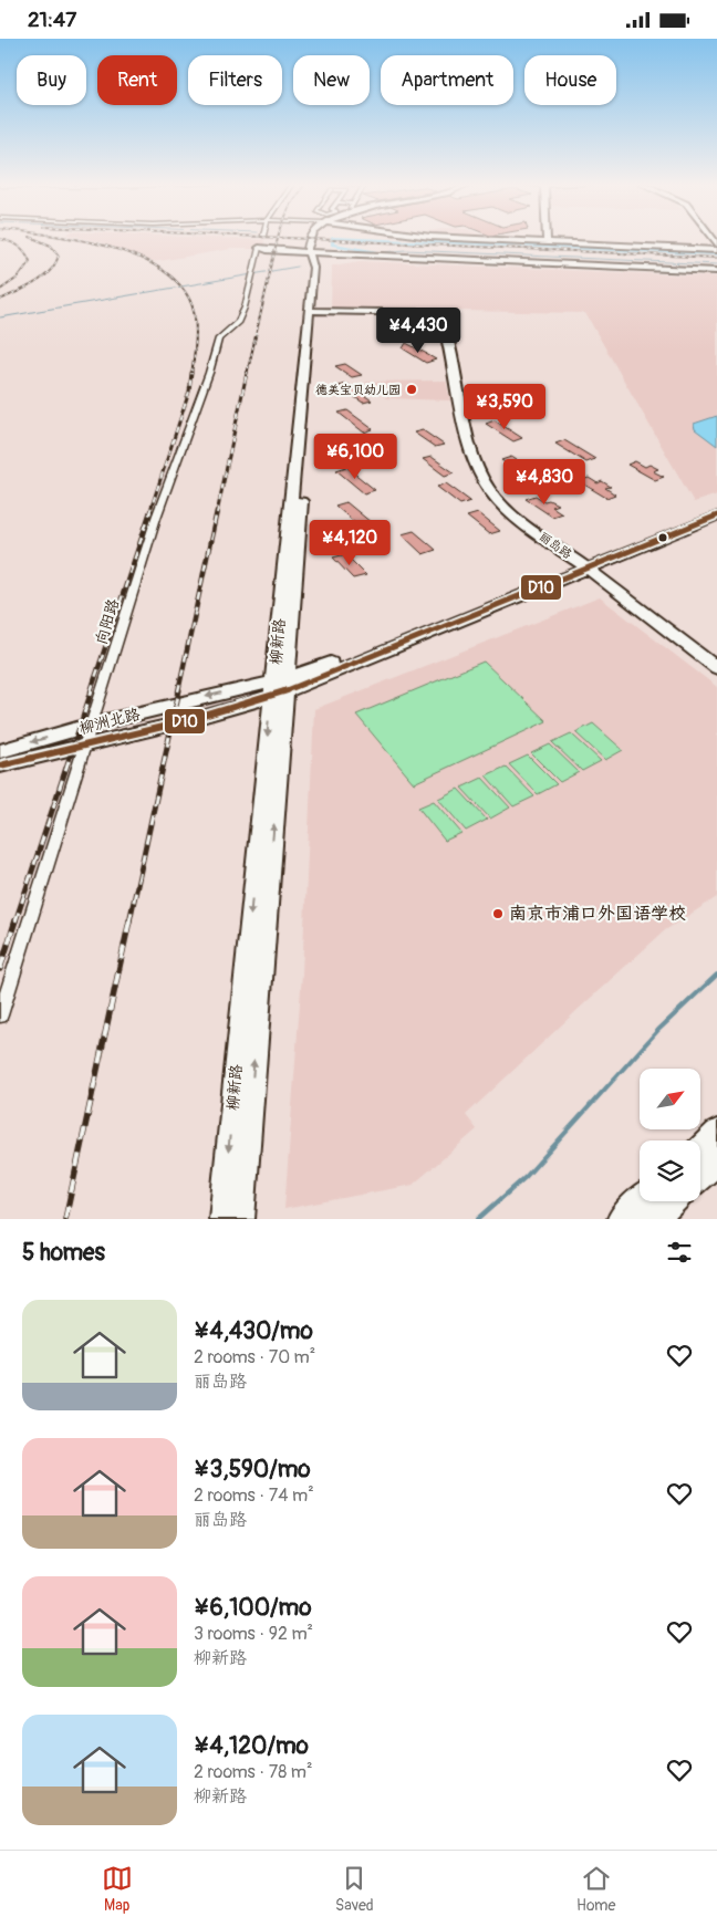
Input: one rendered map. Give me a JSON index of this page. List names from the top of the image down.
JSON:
{
  "streets": {
    "main road": ["丽岛路", "柳新路", "柳洲北路"],
    "street": ["向阳路"]
  },
  "crossings": [
    ["丽岛路", "柳新路"],
    ["丽岛路", "柳洲北路"],
    ["向阳路", "柳洲北路"],
    ["柳新路", "柳洲北路"]
  ],
  "places": ["德美宝贝幼儿园", "南京市浦口外国语学校"],
  "lines": ["transit line D10"],
  "north": "top right",
  "page": {
    "status": "21:47",
    "chip": [
      "Buy",
      "Rent",
      "Filters",
      "New",
      "Apartment",
      "House"
    ],
    "price": [
      "¥4,430",
      "¥3,590",
      "¥6,100",
      "¥4,830",
      "¥4,120"
    ],
    "heading": "5 homes",
    "list": [
      {
        "name": "¥4,430/mo",
        "note": "2 rooms · 70 m² · 丽岛路"
      },
      {
        "name": "¥3,590/mo",
        "note": "2 rooms · 74 m² · 丽岛路"
      },
      {
        "name": "¥6,100/mo",
        "note": "3 rooms · 92 m² · 柳新路"
      },
      {
        "name": "¥4,120/mo",
        "note": "2 rooms · 78 m² · 柳新路"
      }
    ],
    "tabs": ["Map", "Saved", "Home"]
  }
}
